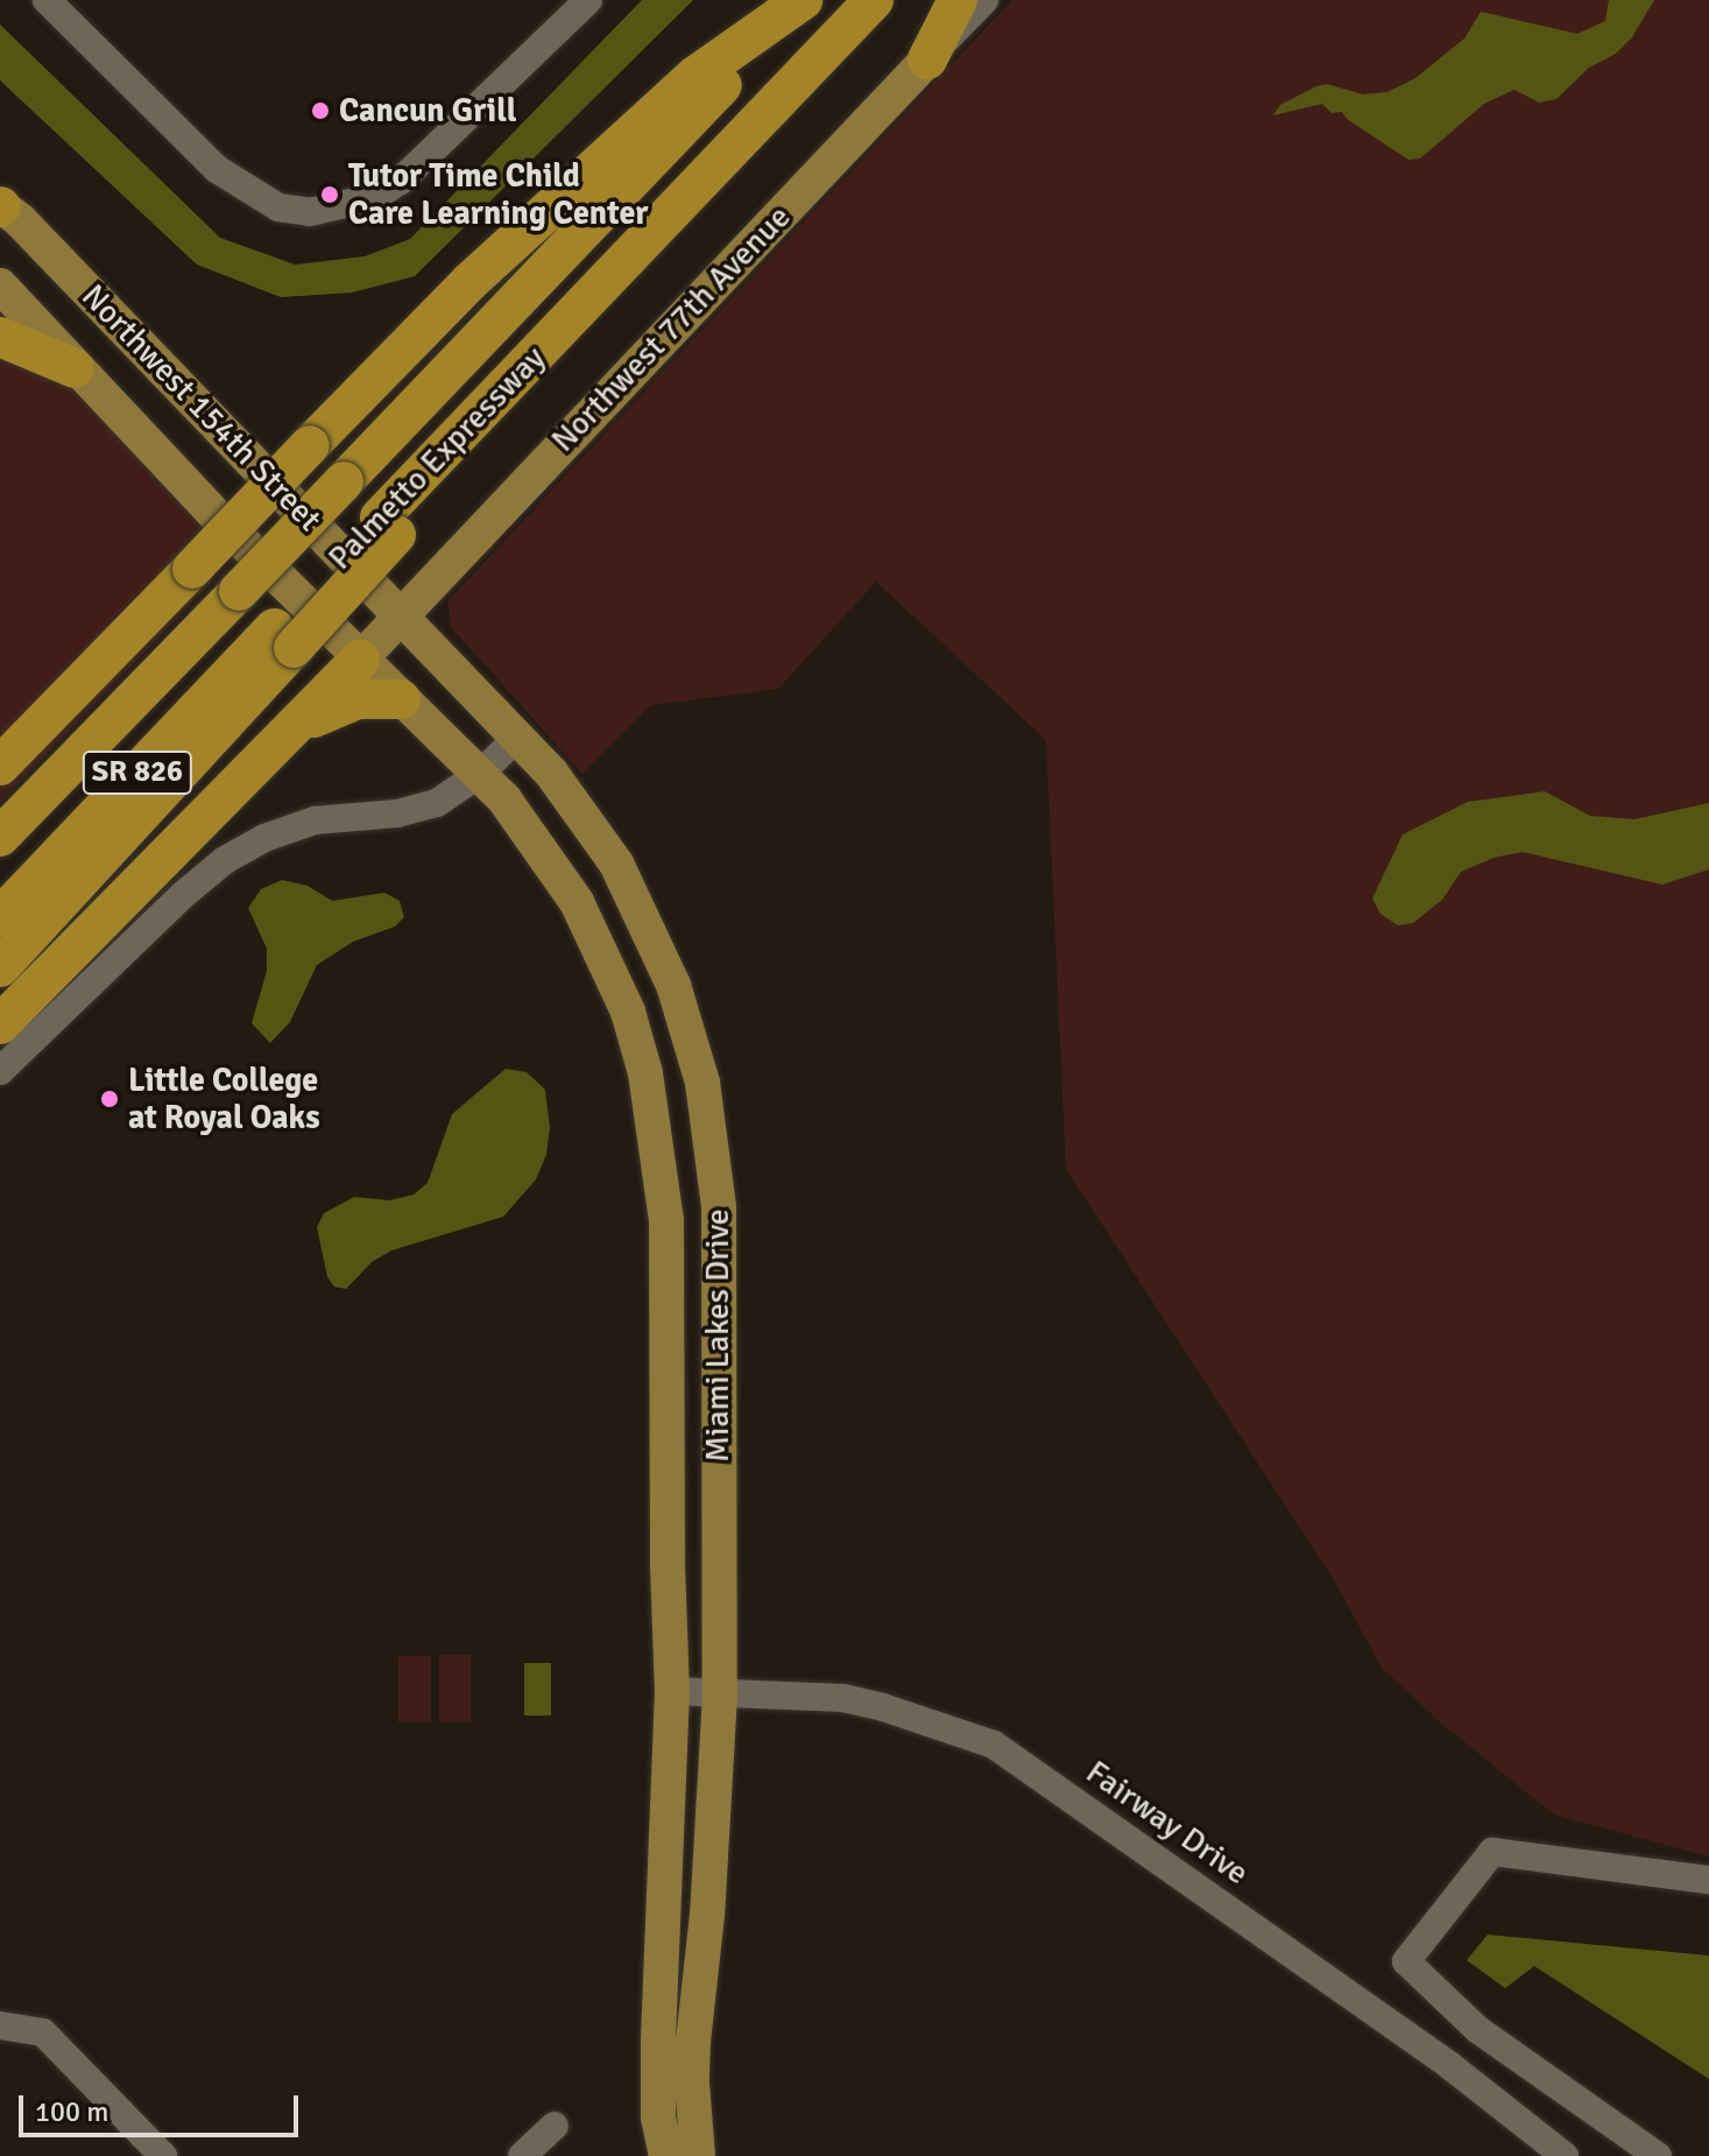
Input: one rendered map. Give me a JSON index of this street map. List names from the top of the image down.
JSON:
{
  "streets": {
    "highway": ["Palmetto Expressway", "SR 826"],
    "main road": ["Northwest 77th Avenue", "Northwest 154th Street", "Miami Lakes Drive"],
    "street": ["Fairway Drive"]
  },
  "crossings": [
    ["Northwest 77th Avenue", "Northwest 154th Street"],
    ["Northwest 77th Avenue", "Miami Lakes Drive"],
    ["Northwest 154th Street", "Miami Lakes Drive"],
    ["Miami Lakes Drive", "Fairway Drive"]
  ],
  "places": ["Cancun Grill", "Tutor Time Child Care Learning Center", "Little College at Royal Oaks"],
  "scale_bar": "100 m"
}
